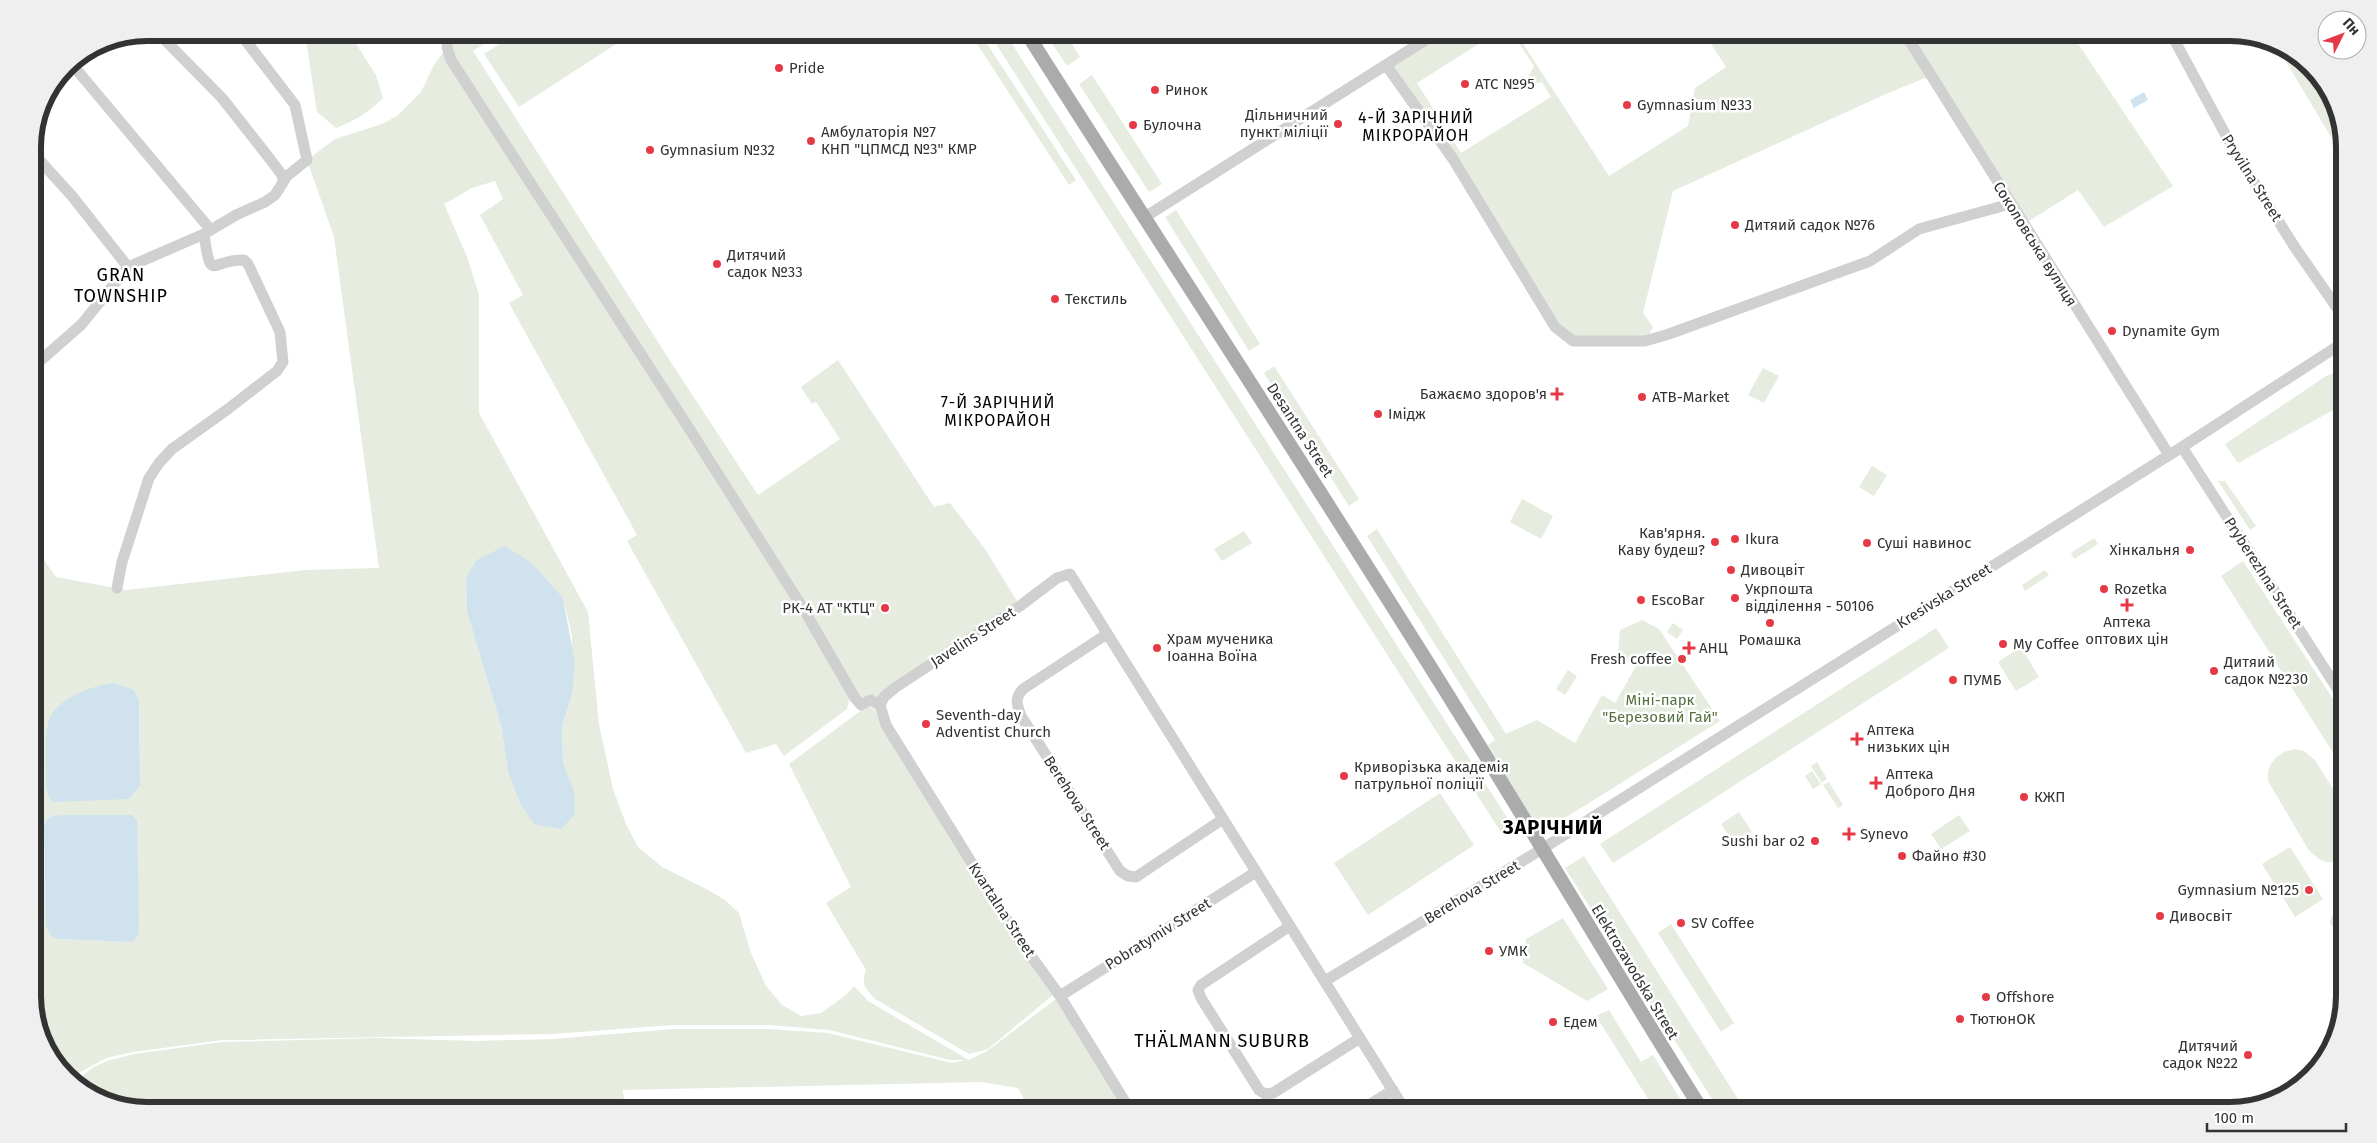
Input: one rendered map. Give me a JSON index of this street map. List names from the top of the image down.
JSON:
{
  "streets": {
    "main road": ["Desantna Street", "Elektrozavodska Street"],
    "street": [
      "Pryvilna Street",
      "Соколовська вулиця",
      "Pryberezhna Street",
      "Kresivska Street",
      "Javelins Street",
      "Berehova Street",
      "Kvartalna Street",
      "Pobratymiv Street"
    ]
  },
  "crossings": [
    ["Соколовська вулиця", "Kresivska Street"],
    ["Desantna Street", "Kresivska Street"],
    ["Desantna Street", "Berehova Street"],
    ["Desantna Street", "Elektrozavodska Street"],
    ["Pryberezhna Street", "Kresivska Street"],
    ["Kresivska Street", "Berehova Street"],
    ["Kresivska Street", "Elektrozavodska Street"],
    ["Javelins Street", "Berehova Street"],
    ["Javelins Street", "Kvartalna Street"],
    ["Berehova Street", "Elektrozavodska Street"],
    ["Kvartalna Street", "Pobratymiv Street"]
  ],
  "districts": [
    "4-Й ЗАРІЧНИЙ МІКРОРАЙОН",
    "GRAN TOWNSHIP",
    "7-Й ЗАРІЧНИЙ МІКРОРАЙОН",
    "ЗАРІЧНИЙ",
    "THÄLMANN SUBURB"
  ],
  "parks": ["Міні-парк \"Березовий Гай\""],
  "places": {
    "other": [
      "Pride",
      "АТС №95",
      "Ринок",
      "Gymnasium №33",
      "Дільничний пункт міліції",
      "Булочна",
      "Амбулаторія №7 КНП \"ЦПМСД №3\" КМР",
      "Gymnasium №32",
      "Дитяий садок №76",
      "Дитячий садок №33",
      "Текстиль",
      "Dynamite Gym",
      "ATB-Market",
      "Імідж",
      "Ikura",
      "Кав'ярня. Каву будеш?",
      "Суші навинос",
      "Хінкальня",
      "Дивоцвіт",
      "Rozetka",
      "Укрпошта відділення - 50106",
      "EscoBar",
      "РК-4 АТ \"КТЦ\"",
      "Ромашка",
      "My Coffee",
      "Храм мученика Іоанна Воїна",
      "Fresh coffee",
      "Дитяий садок №230",
      "ПУМБ",
      "Seventh-day Adventist Church",
      "Криворізька академія патрульної поліції",
      "КЖП",
      "Sushi bar o2",
      "Файно #30",
      "Gymnasium №125",
      "Дивосвіт",
      "SV Coffee",
      "УМК",
      "Offshore",
      "ТютюнОК",
      "Едем",
      "Дитячий садок №22"
    ],
    "health": [
      "Бажаємо здоров'я",
      "Аптека оптових цін",
      "АНЦ",
      "Аптека низьких цін",
      "Аптека Доброго Дня",
      "Synevo"
    ]
  },
  "scale_bar": "100 m",
  "north": "top right"
}
